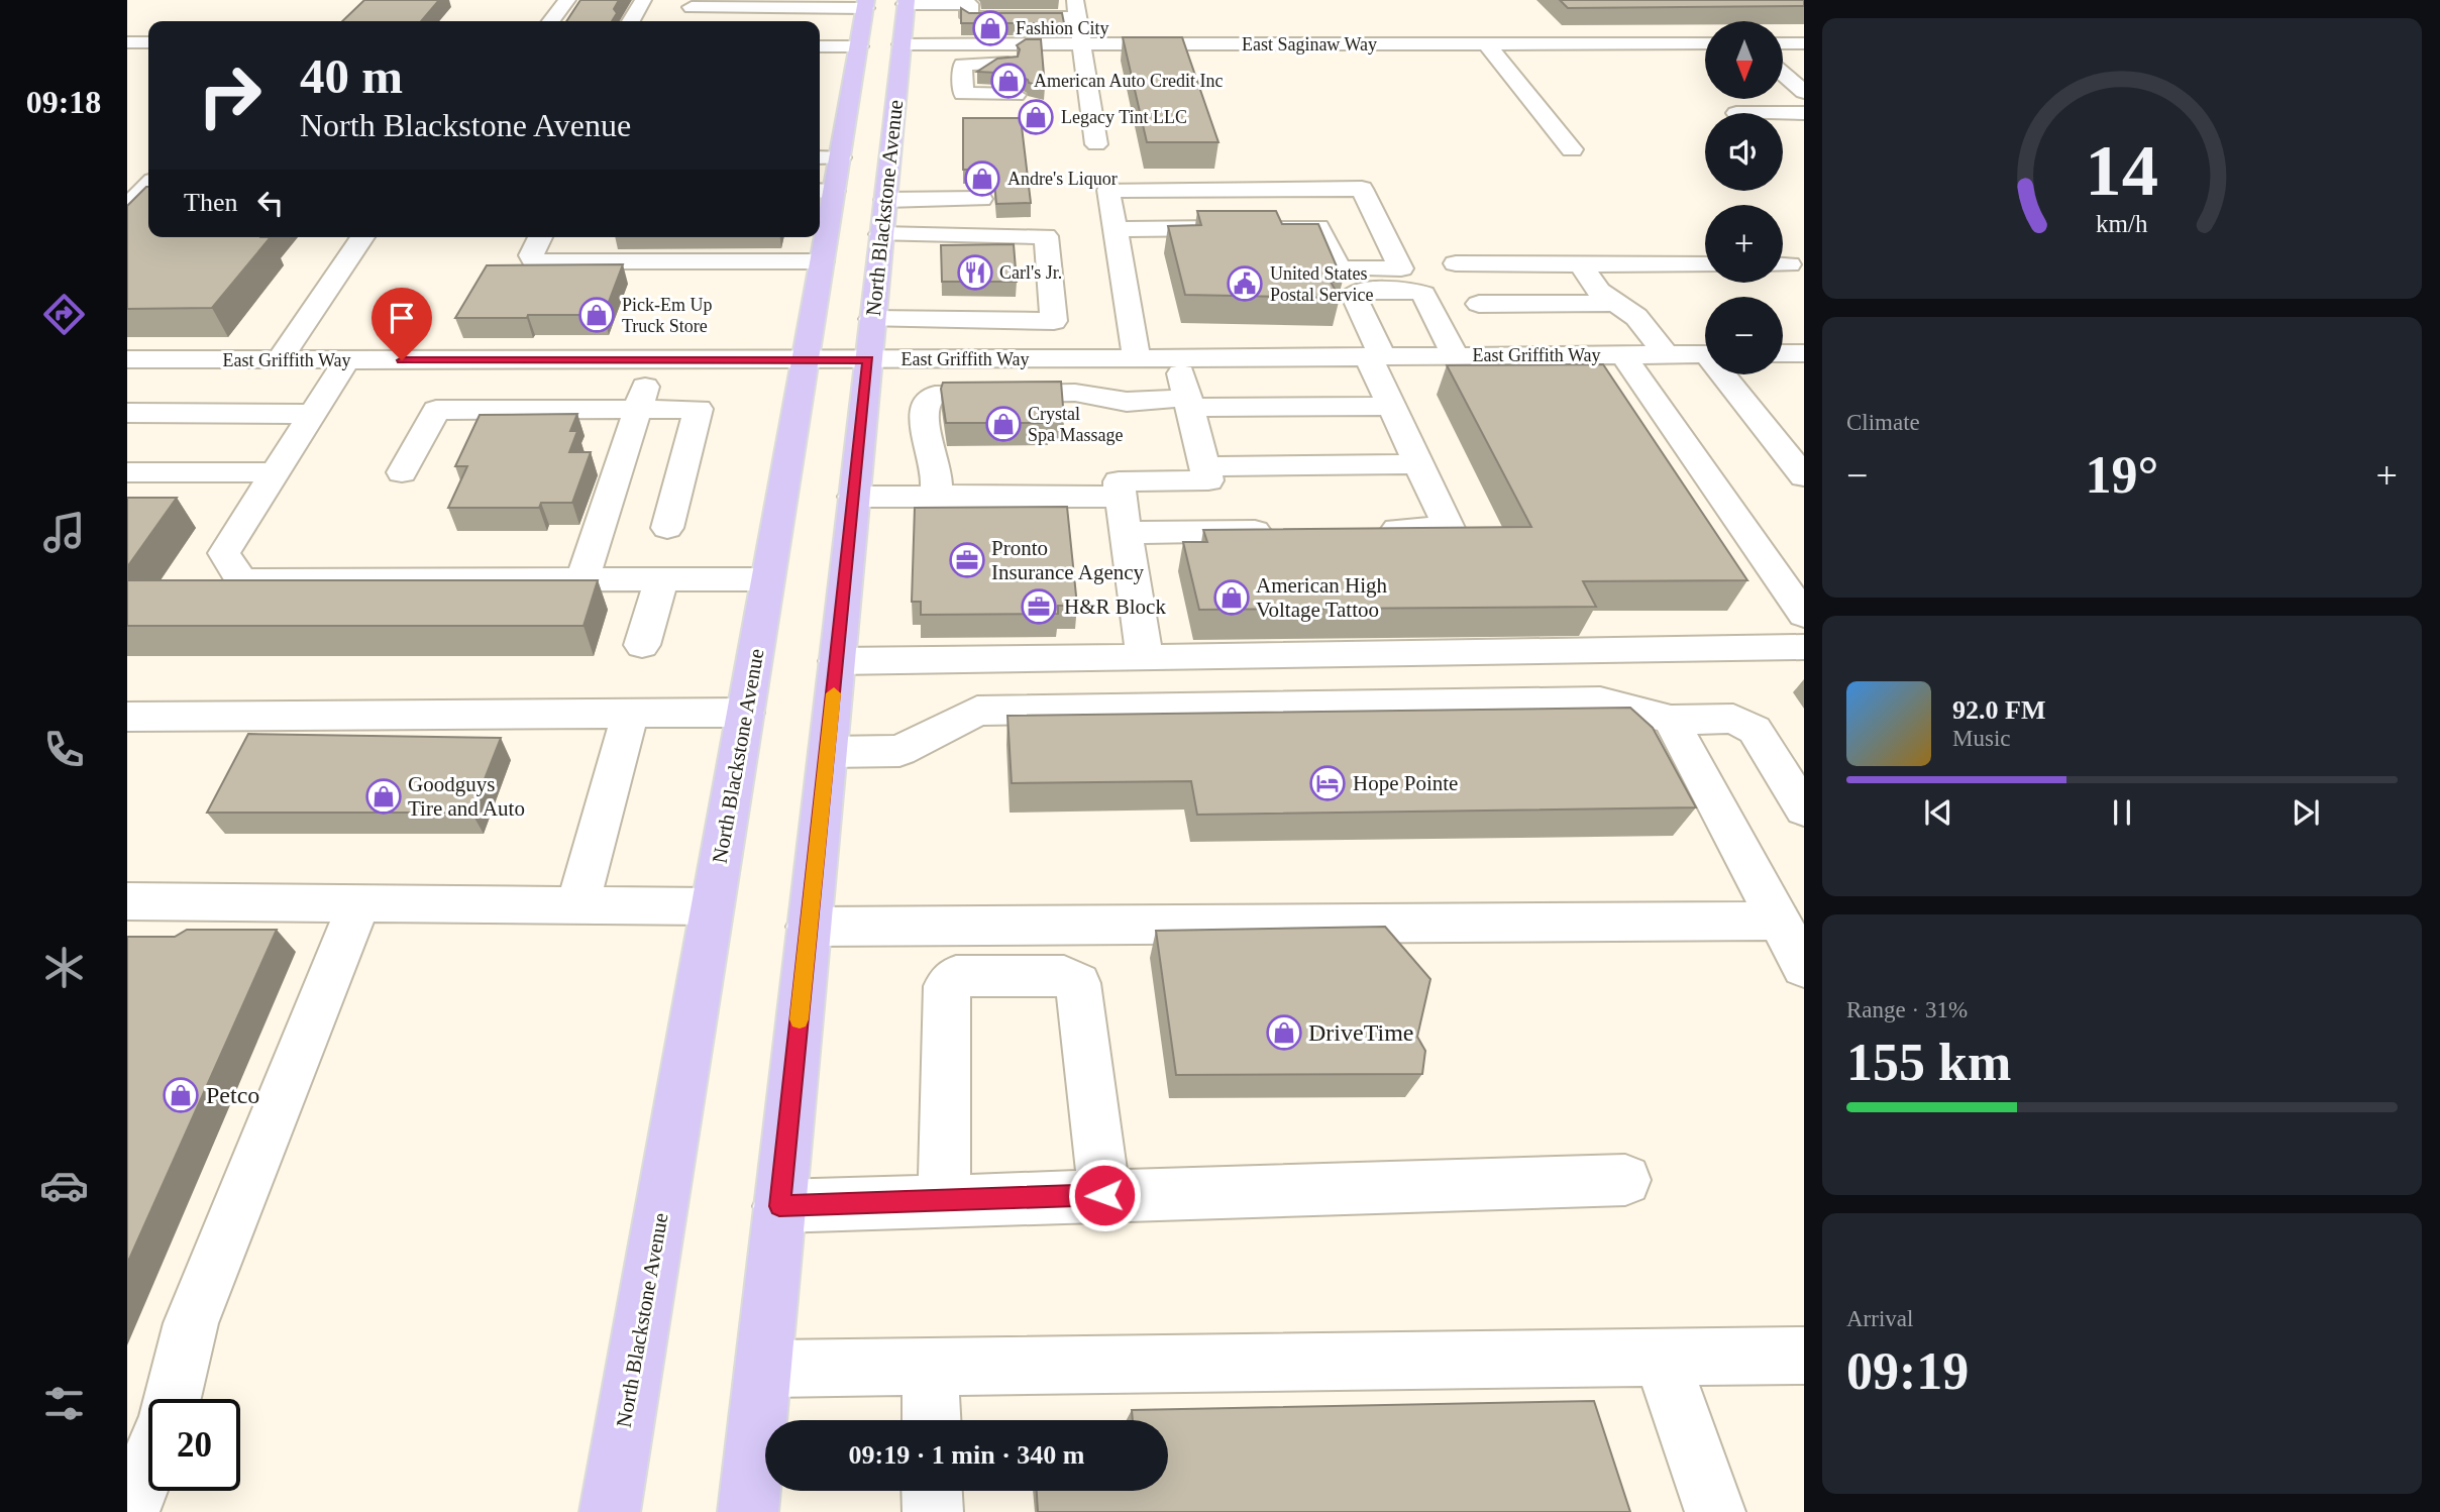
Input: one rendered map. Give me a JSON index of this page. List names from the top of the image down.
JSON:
{
  "streets": {
    "main road": ["North Blackstone Avenue"],
    "street": ["East Saginaw Way", "East Griffith Way"]
  },
  "crossings": [
    ["East Saginaw Way", "North Blackstone Avenue"],
    ["North Blackstone Avenue", "East Griffith Way"]
  ],
  "places": {
    "shop": [
      "Fashion City",
      "American Auto Credit Inc",
      "Legacy Tint LLC",
      "Andre's Liquor",
      "Pick-Em Up Truck Store",
      "Crystal Spa Massage",
      "American High Voltage Tattoo",
      "Goodguys Tire and Auto",
      "DriveTime",
      "Petco"
    ],
    "restaurant": ["Carl's Jr."],
    "public building": ["United States Postal Service"],
    "office": ["Pronto Insurance Agency", "H&R Block"],
    "hotel": ["Hope Pointe"]
  },
  "north": "bottom",
  "page": {
    "tabs": "09:18",
    "map_buttons": ["+", "−"],
    "turn": ["40 m", "North Blackstone Avenue"],
    "then": "Then",
    "tile": [
      "Climate",
      ["Range · 31%", "155 km"],
      ["Arrival", "09:19"]
    ],
    "heat": ["−", "19°", "+"],
    "song": ["92.0 FM", "Music"],
    "limit": "20",
    "trip": "09:19 · 1 min · 340 m",
    "gauge": ["14", "km/h"]
  }
}
